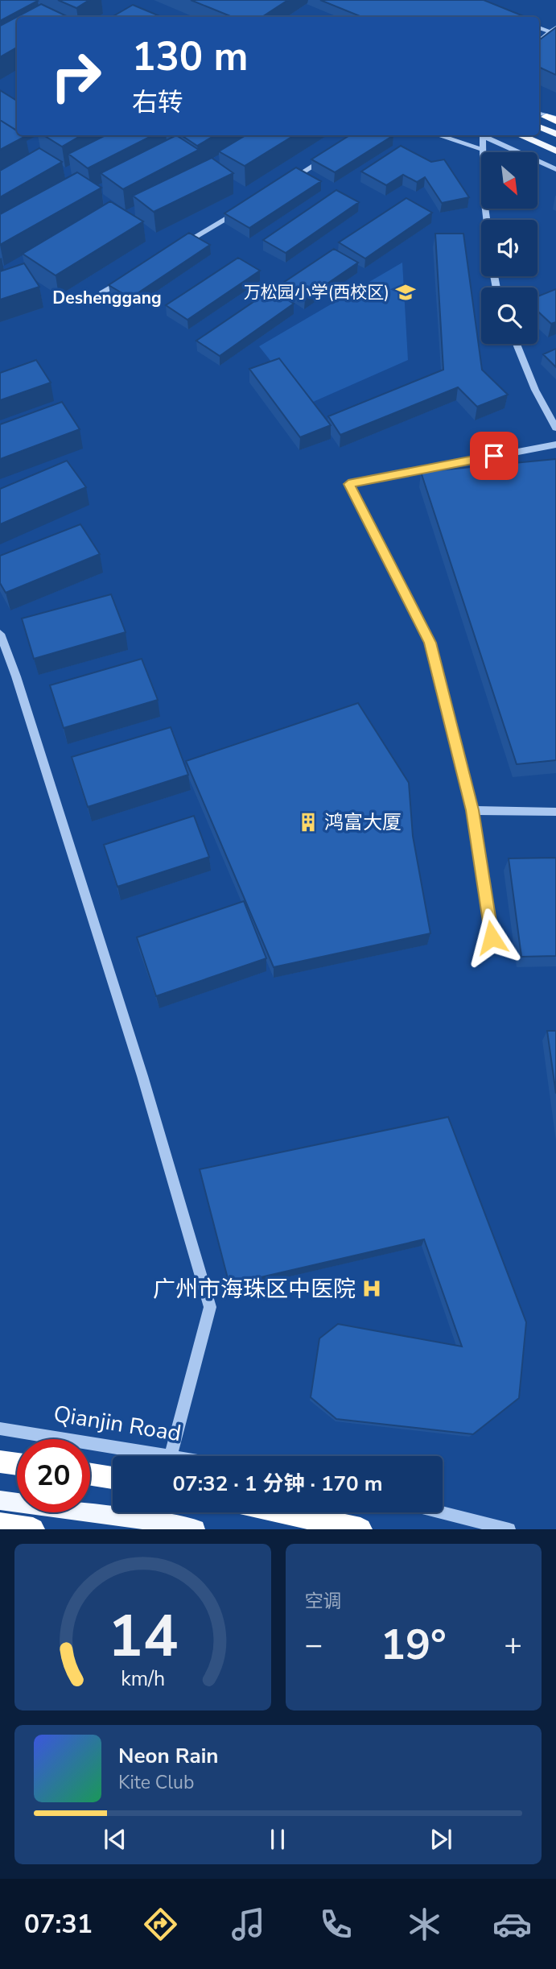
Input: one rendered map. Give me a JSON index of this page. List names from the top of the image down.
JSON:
{
  "streets": {
    "street": ["Qianjin Road"]
  },
  "districts": ["Deshenggang"],
  "places": {
    "school or university": ["万松园小学(西校区)"],
    "building": ["鸿富大厦"],
    "hospital": ["广州市海珠区中医院"]
  },
  "north": "bottom right",
  "page": {
    "turn": ["130 m", "右转"],
    "limit": "20",
    "trip": "07:32 · 1 分钟 · 170 m",
    "tile": "空调",
    "heat": ["−", "19°", "+"],
    "song": ["Neon Rain", "Kite Club"],
    "tabs": "07:31",
    "gauge": ["14", "km/h"]
  }
}
